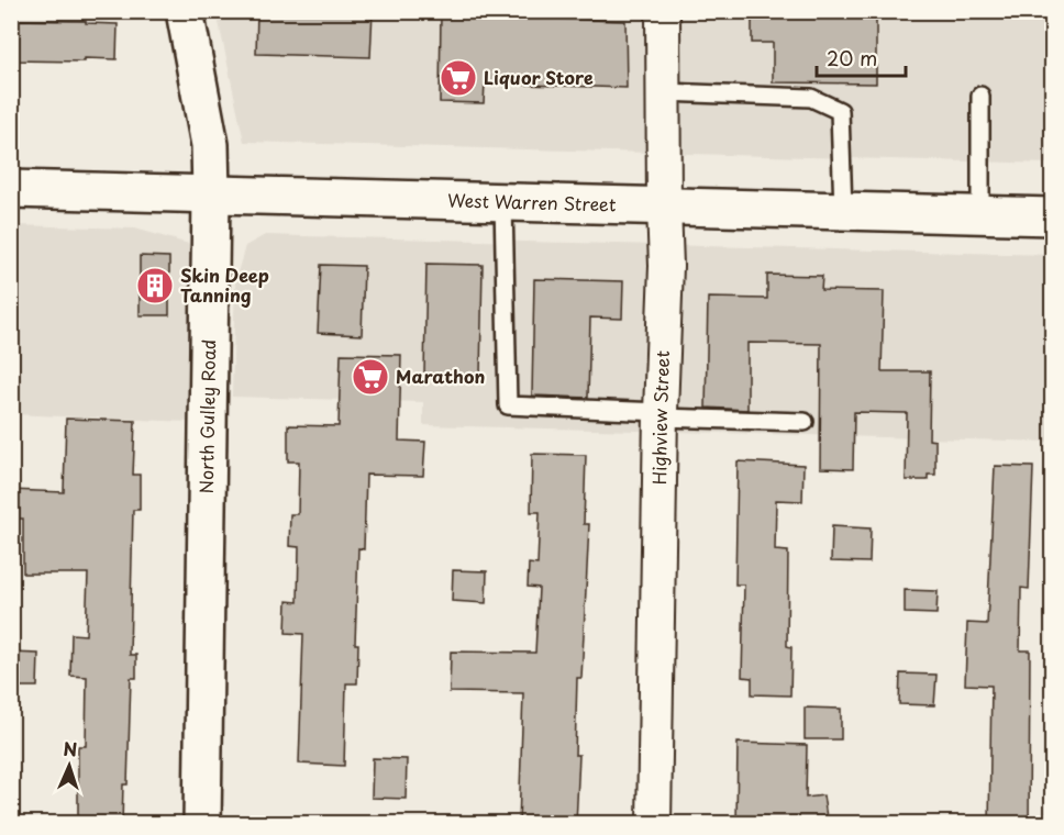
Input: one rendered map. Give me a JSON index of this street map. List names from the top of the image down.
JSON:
{
  "streets": {
    "main road": ["West Warren Street", "North Gulley Road"],
    "street": ["Highview Street"]
  },
  "crossings": [
    ["West Warren Street", "North Gulley Road"],
    ["West Warren Street", "Highview Street"]
  ],
  "places": {
    "supermarket": ["Liquor Store", "Marathon"],
    "building": ["Skin Deep Tanning"]
  },
  "scale_bar": "20 m",
  "north": "top"
}
